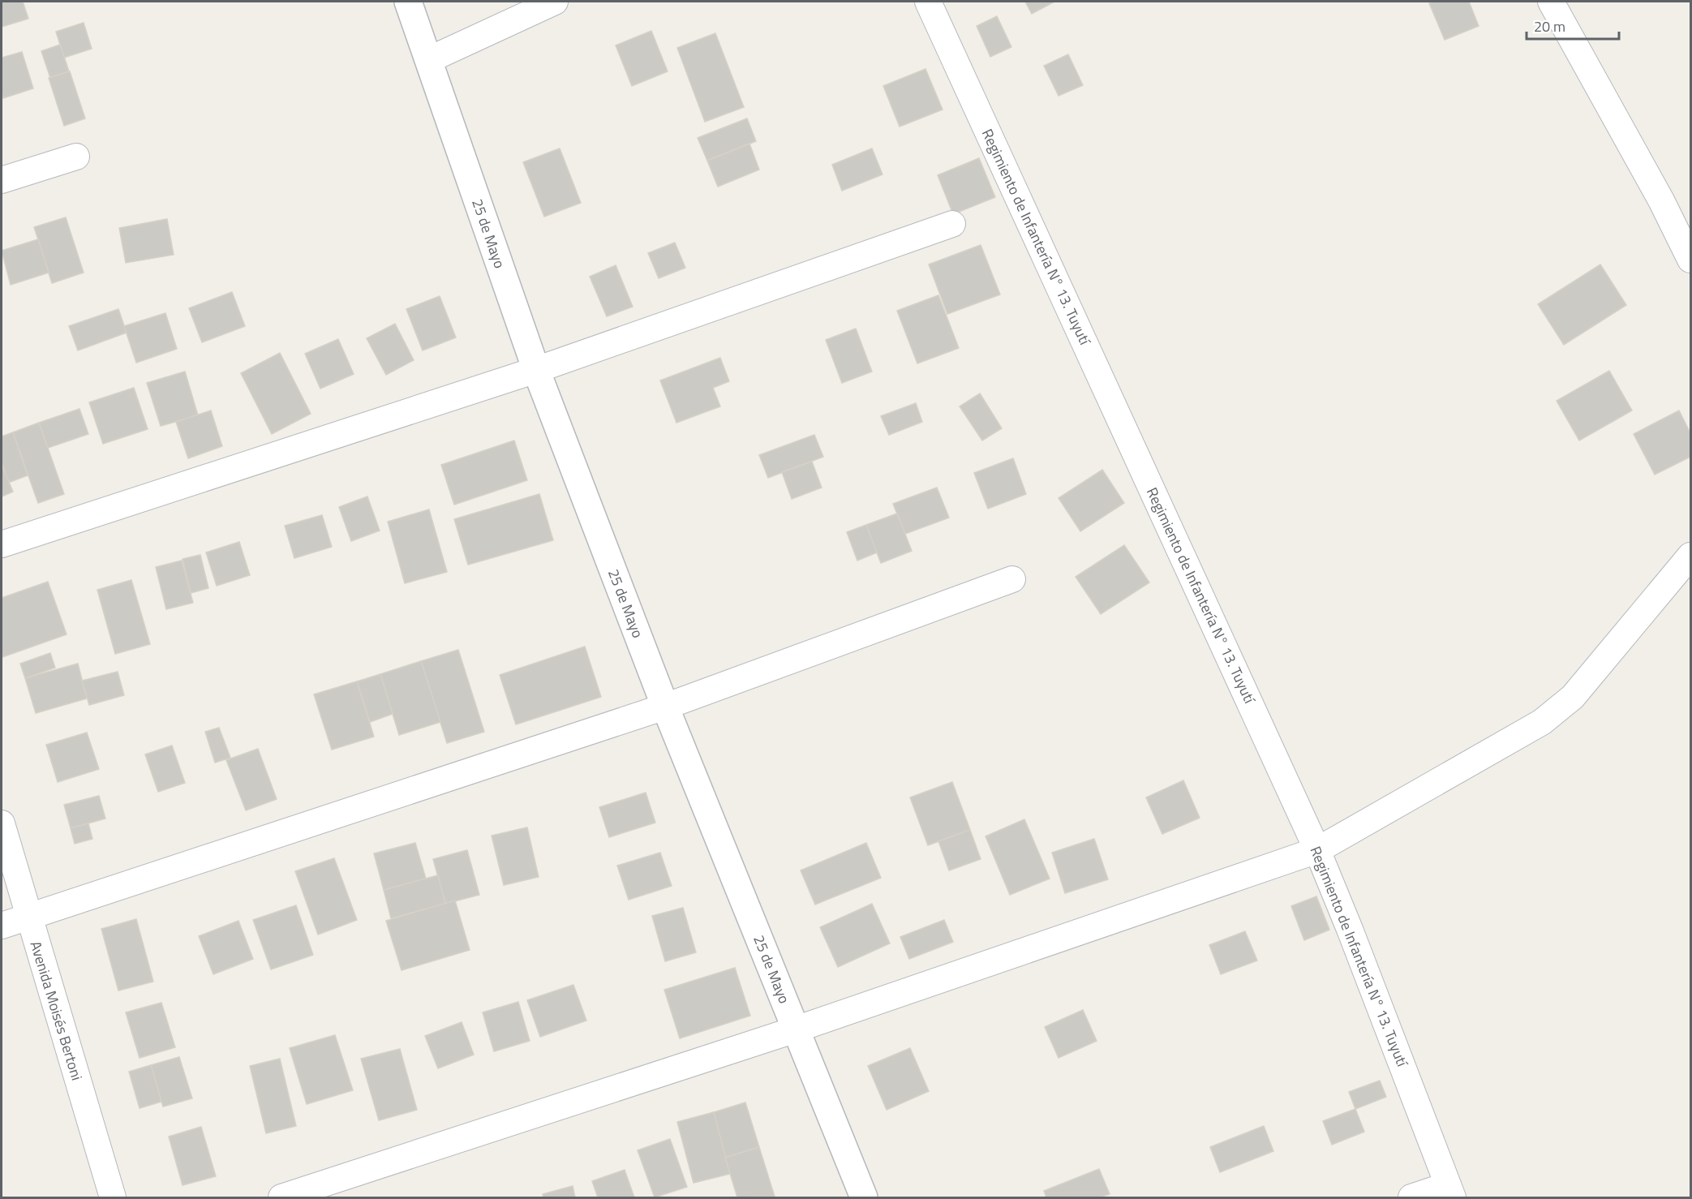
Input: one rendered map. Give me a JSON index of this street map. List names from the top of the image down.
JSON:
{
  "streets": {
    "street": ["25 de Mayo", "Regimiento de Infantería N° 13. Tuyutí", "Avenida Moisés Bertoni"]
  },
  "scale_bar": "20 m"
}
